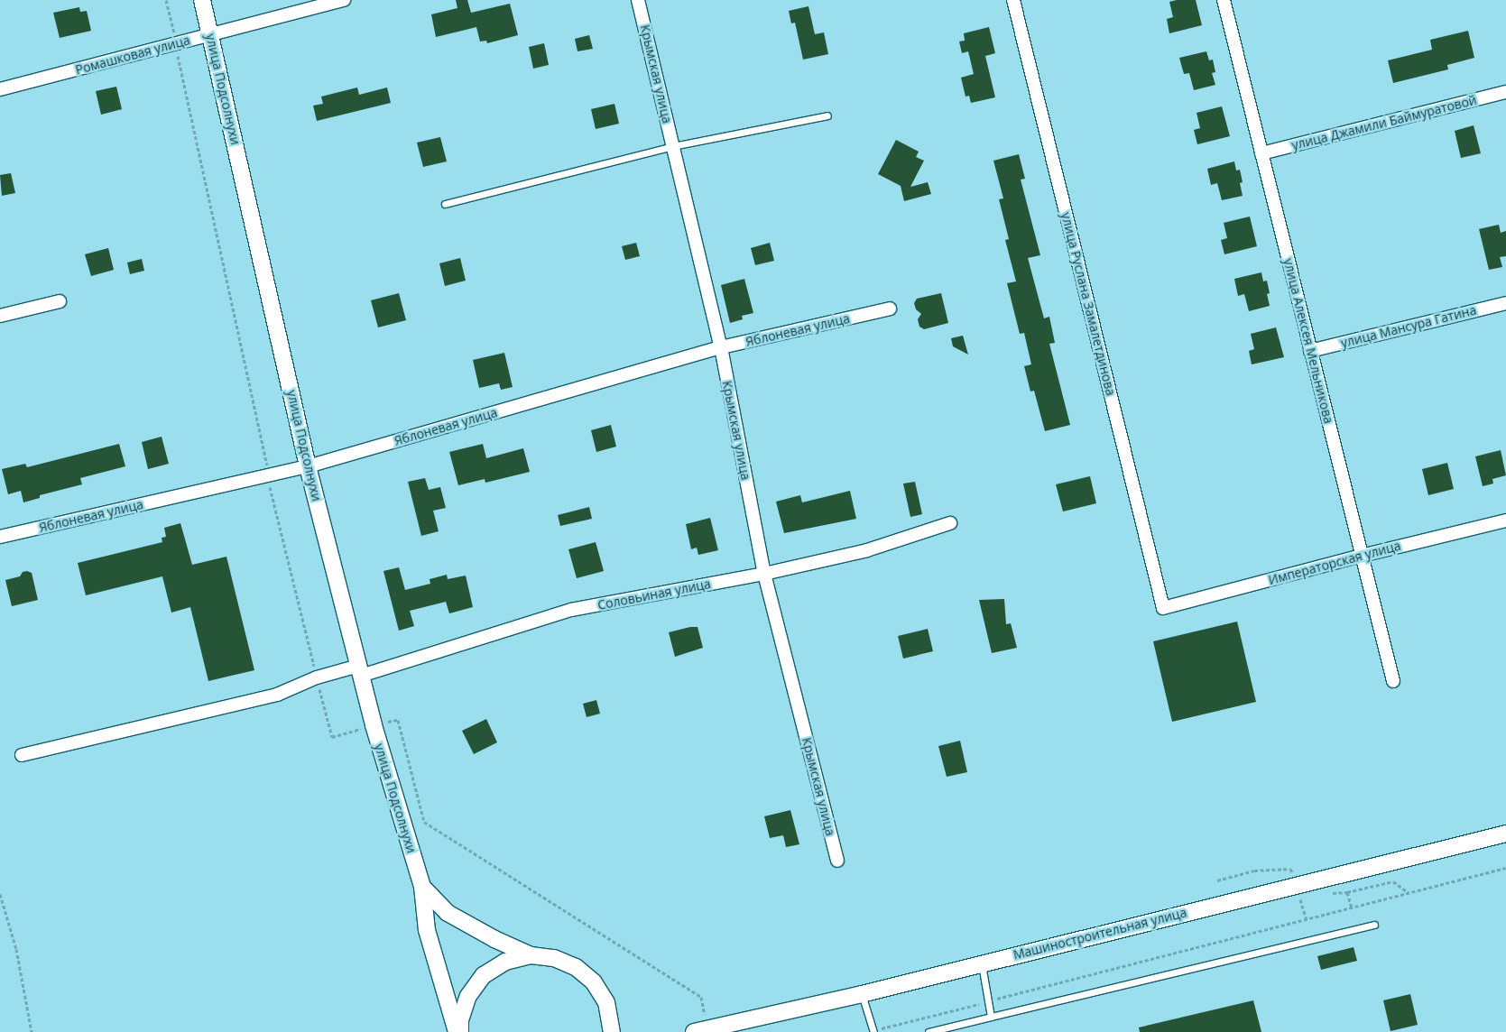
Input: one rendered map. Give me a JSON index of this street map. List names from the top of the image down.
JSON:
{
  "streets": {
    "street": [
      "Ромашковая улица",
      "Крымская улица",
      "улица Подсолнухи",
      "улица Джамили Баймуратовой",
      "улица Руслана Замалетдинова",
      "улица Мансура Гатина",
      "Яблоневая улица",
      "улица Алексея Мельникова",
      "Императорская улица",
      "Соловьиная улица",
      "Машиностроительная улица"
    ]
  },
  "crossings": [
    ["Ромашковая улица", "улица Подсолнухи"],
    ["Крымская улица", "Яблоневая улица"],
    ["Крымская улица", "Соловьиная улица"],
    ["улица Подсолнухи", "Яблоневая улица"],
    ["улица Подсолнухи", "Соловьиная улица"],
    ["улица Джамили Баймуратовой", "улица Алексея Мельникова"],
    ["улица Руслана Замалетдинова", "Императорская улица"],
    ["улица Мансура Гатина", "улица Алексея Мельникова"],
    ["улица Алексея Мельникова", "Императорская улица"]
  ]
}
